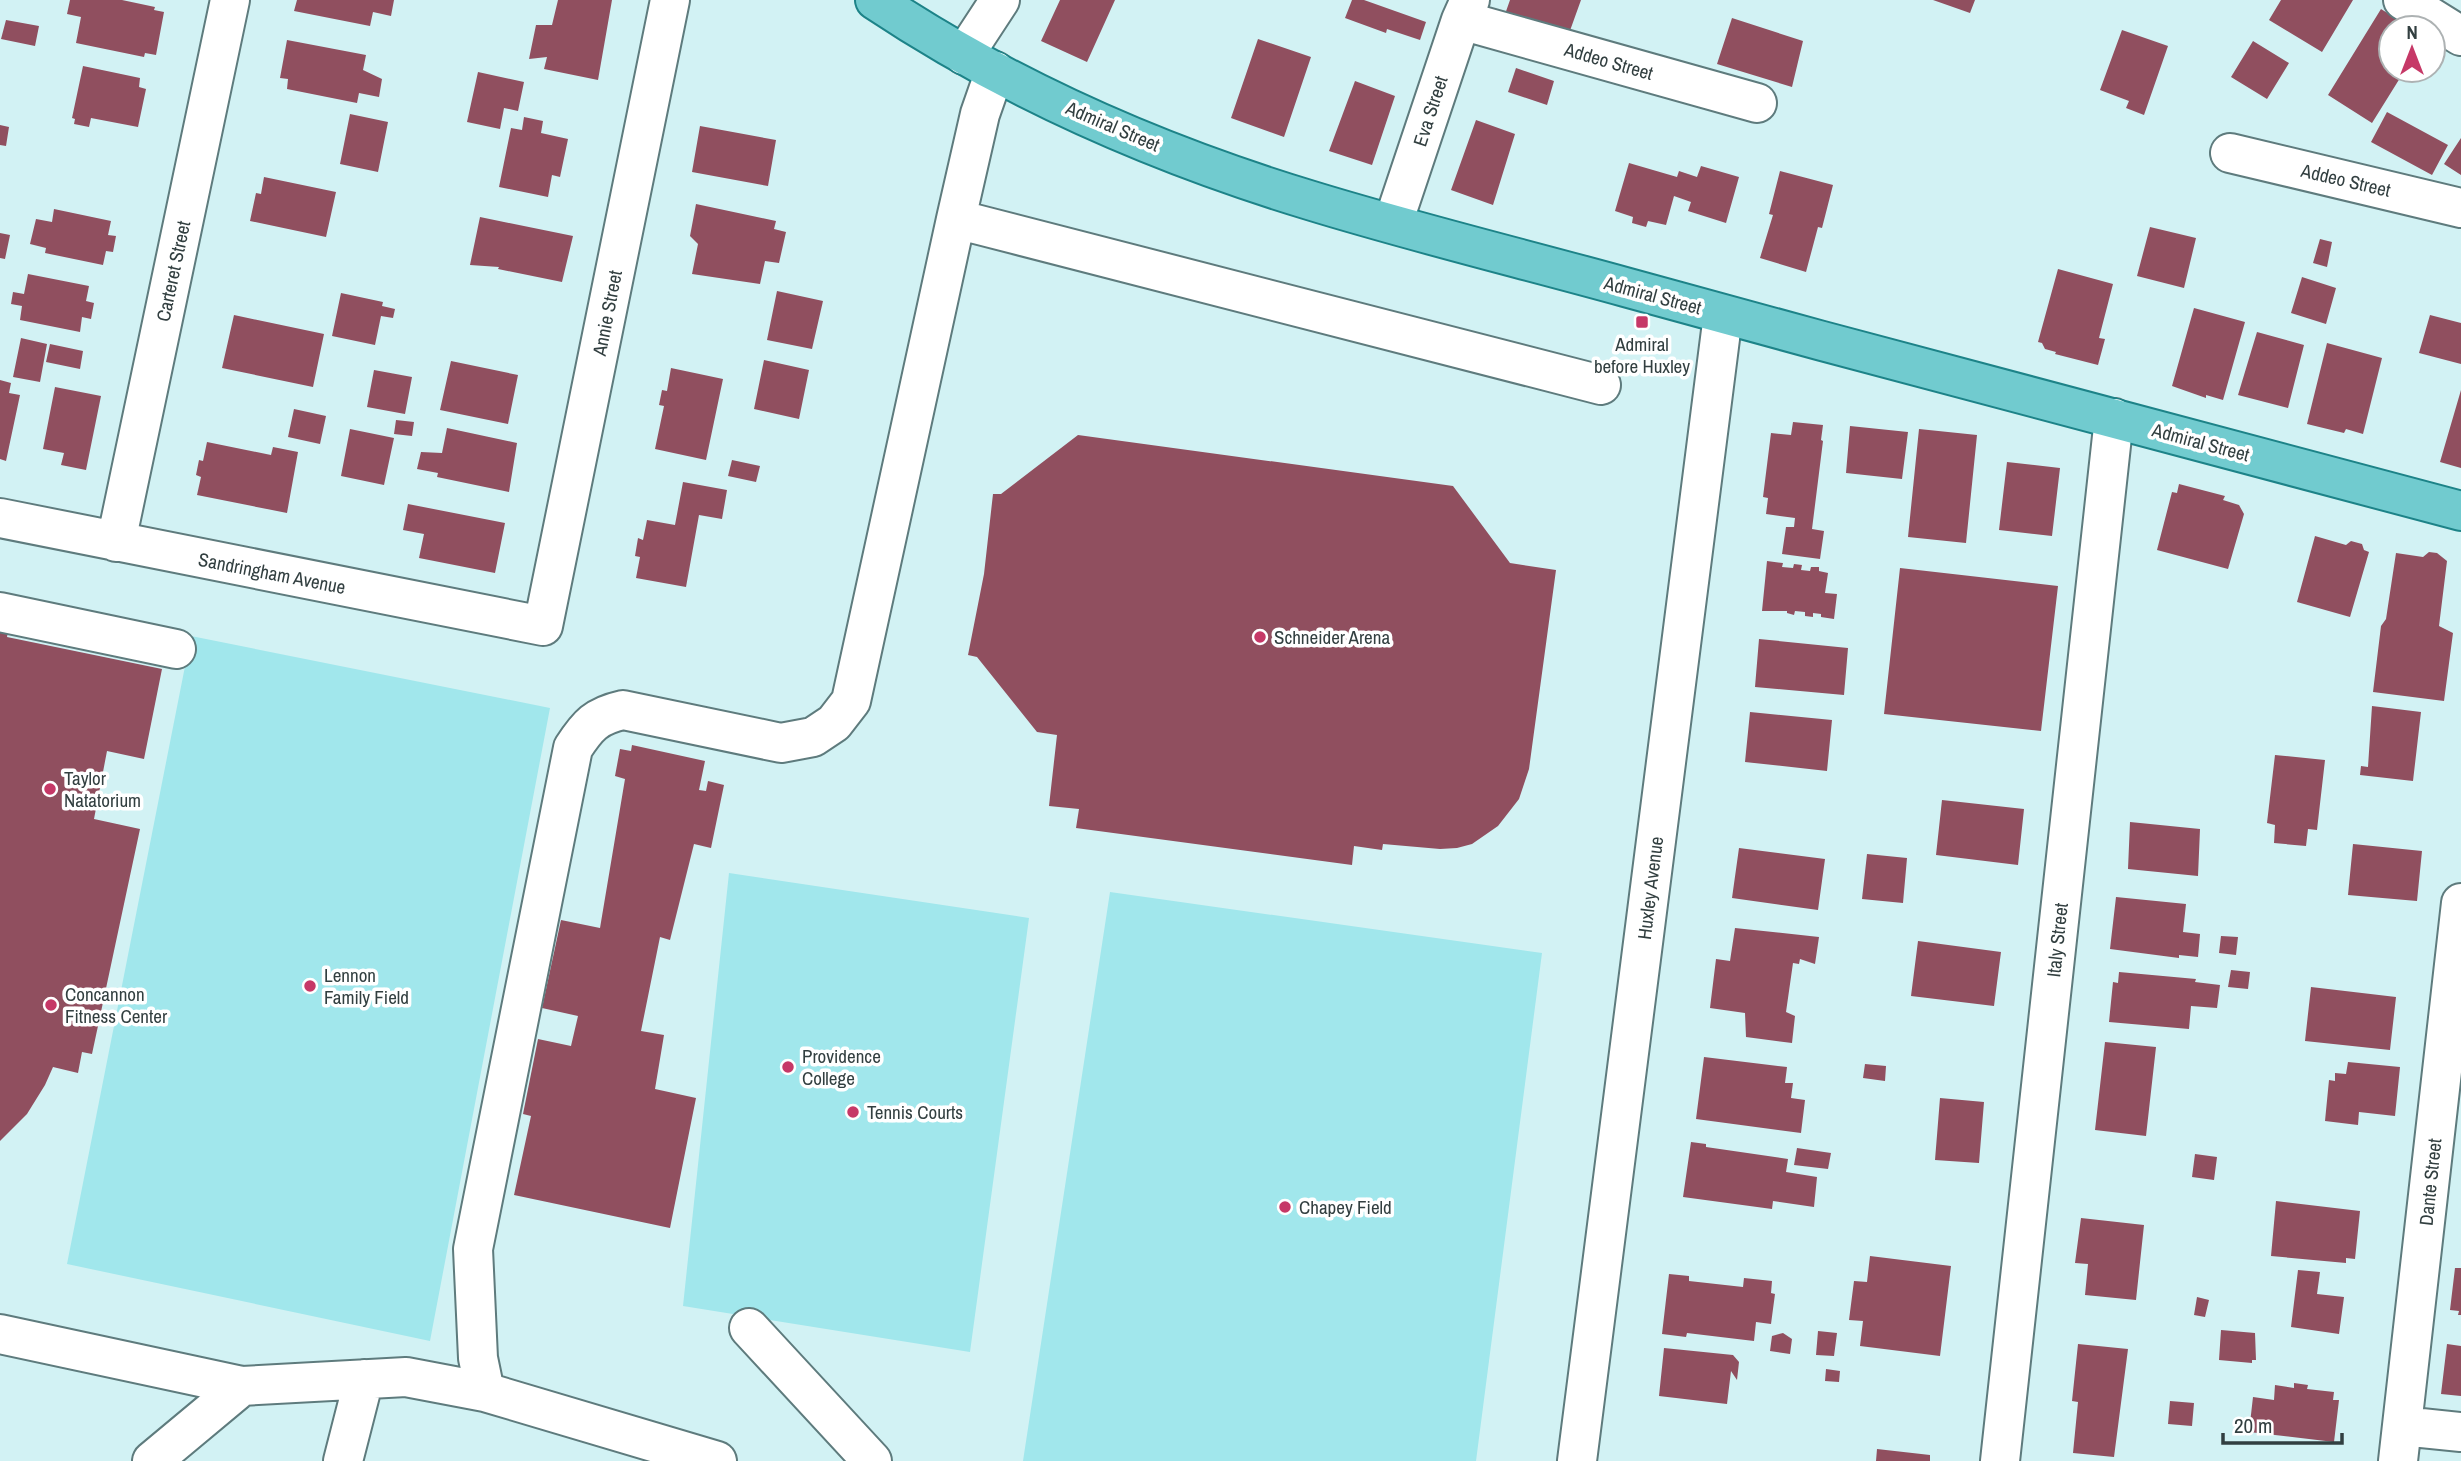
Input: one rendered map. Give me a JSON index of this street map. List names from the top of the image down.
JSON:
{
  "streets": {
    "main road": ["Admiral Street"],
    "street": [
      "Addeo Street",
      "Eva Street",
      "Carteret Street",
      "Annie Street",
      "Sandringham Avenue",
      "Huxley Avenue",
      "Italy Street",
      "Dante Street"
    ]
  },
  "crossings": [
    ["Addeo Street", "Eva Street"],
    ["Eva Street", "Admiral Street"],
    ["Admiral Street", "Huxley Avenue"],
    ["Admiral Street", "Italy Street"],
    ["Carteret Street", "Sandringham Avenue"],
    ["Annie Street", "Sandringham Avenue"]
  ],
  "places": {
    "transit": ["Admiral before Huxley"],
    "other": [
      "Schneider Arena",
      "Taylor Natatorium",
      "Lennon Family Field",
      "Concannon Fitness Center",
      "Providence College",
      "Tennis Courts",
      "Chapey Field"
    ]
  },
  "scale_bar": "20 m",
  "north": "top"
}
